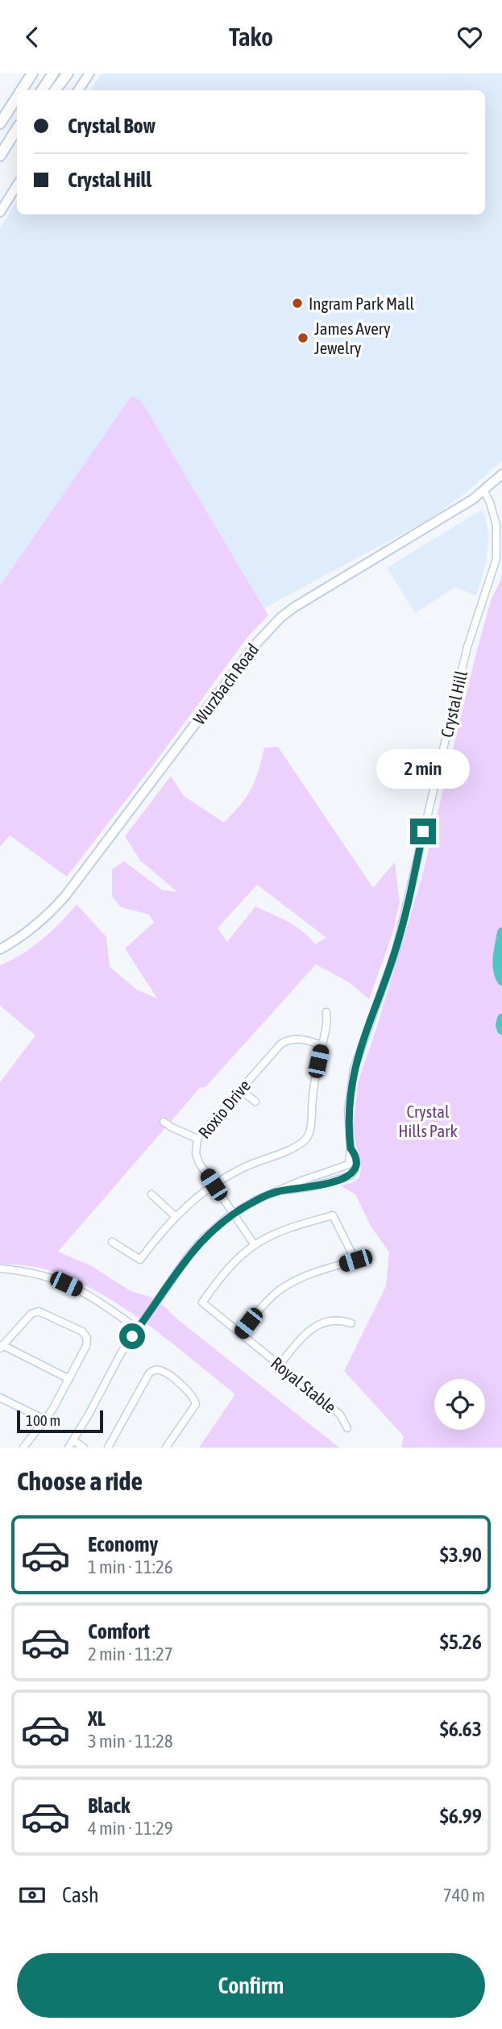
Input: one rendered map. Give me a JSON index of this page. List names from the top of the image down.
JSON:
{
  "streets": {
    "main road": ["Wurzbach Road"],
    "street": ["Crystal Hill", "Roxio Drive", "Royal Stable"]
  },
  "crossings": [
    ["Wurzbach Road", "Crystal Hill"],
    ["Roxio Drive", "Royal Stable"]
  ],
  "parks": ["Crystal Hills Park"],
  "places": ["Ingram Park Mall", "James Avery Jewelry"],
  "scale_bar": "100 m",
  "page": {
    "header": "Tako",
    "banner": ["Crystal Bow", "Crystal Hill"],
    "bubble": "2 min",
    "scale": "100 m",
    "heading": "Choose a ride",
    "list": [
      {
        "name": "Economy",
        "note": "1 min · 11:26",
        "value": "$3.90"
      },
      {
        "name": "Comfort",
        "note": "2 min · 11:27",
        "value": "$5.26"
      },
      {
        "name": "XL",
        "note": "3 min · 11:28",
        "value": "$6.63"
      },
      {
        "name": "Black",
        "note": "4 min · 11:29",
        "value": "$6.99"
      }
    ],
    "pay": ["Cash", "740 m"],
    "buttons": "Confirm"
  }
}
